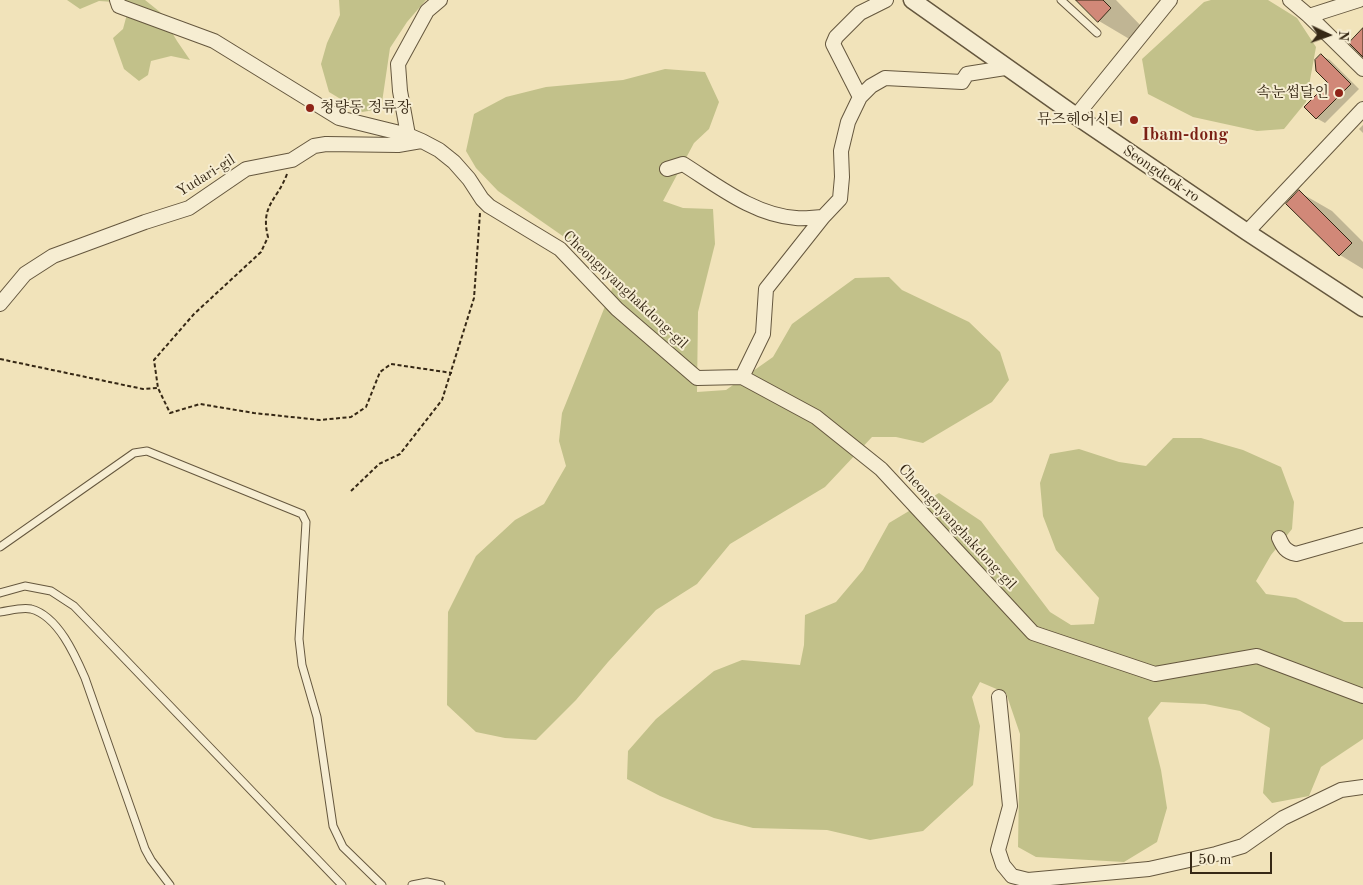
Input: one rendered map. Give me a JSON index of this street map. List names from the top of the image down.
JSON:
{
  "streets": {
    "street": ["Seongdeok-ro", "Yudari-gil", "Cheongnyanghakdong-gil"]
  },
  "crossings": [
    ["Yudari-gil", "Cheongnyanghakdong-gil"]
  ],
  "districts": ["Ibam-dong"],
  "places": ["속눈썹달인", "청량동 정류장", "뮤즈헤어시티"],
  "scale_bar": "50 m",
  "north": "right"
}
